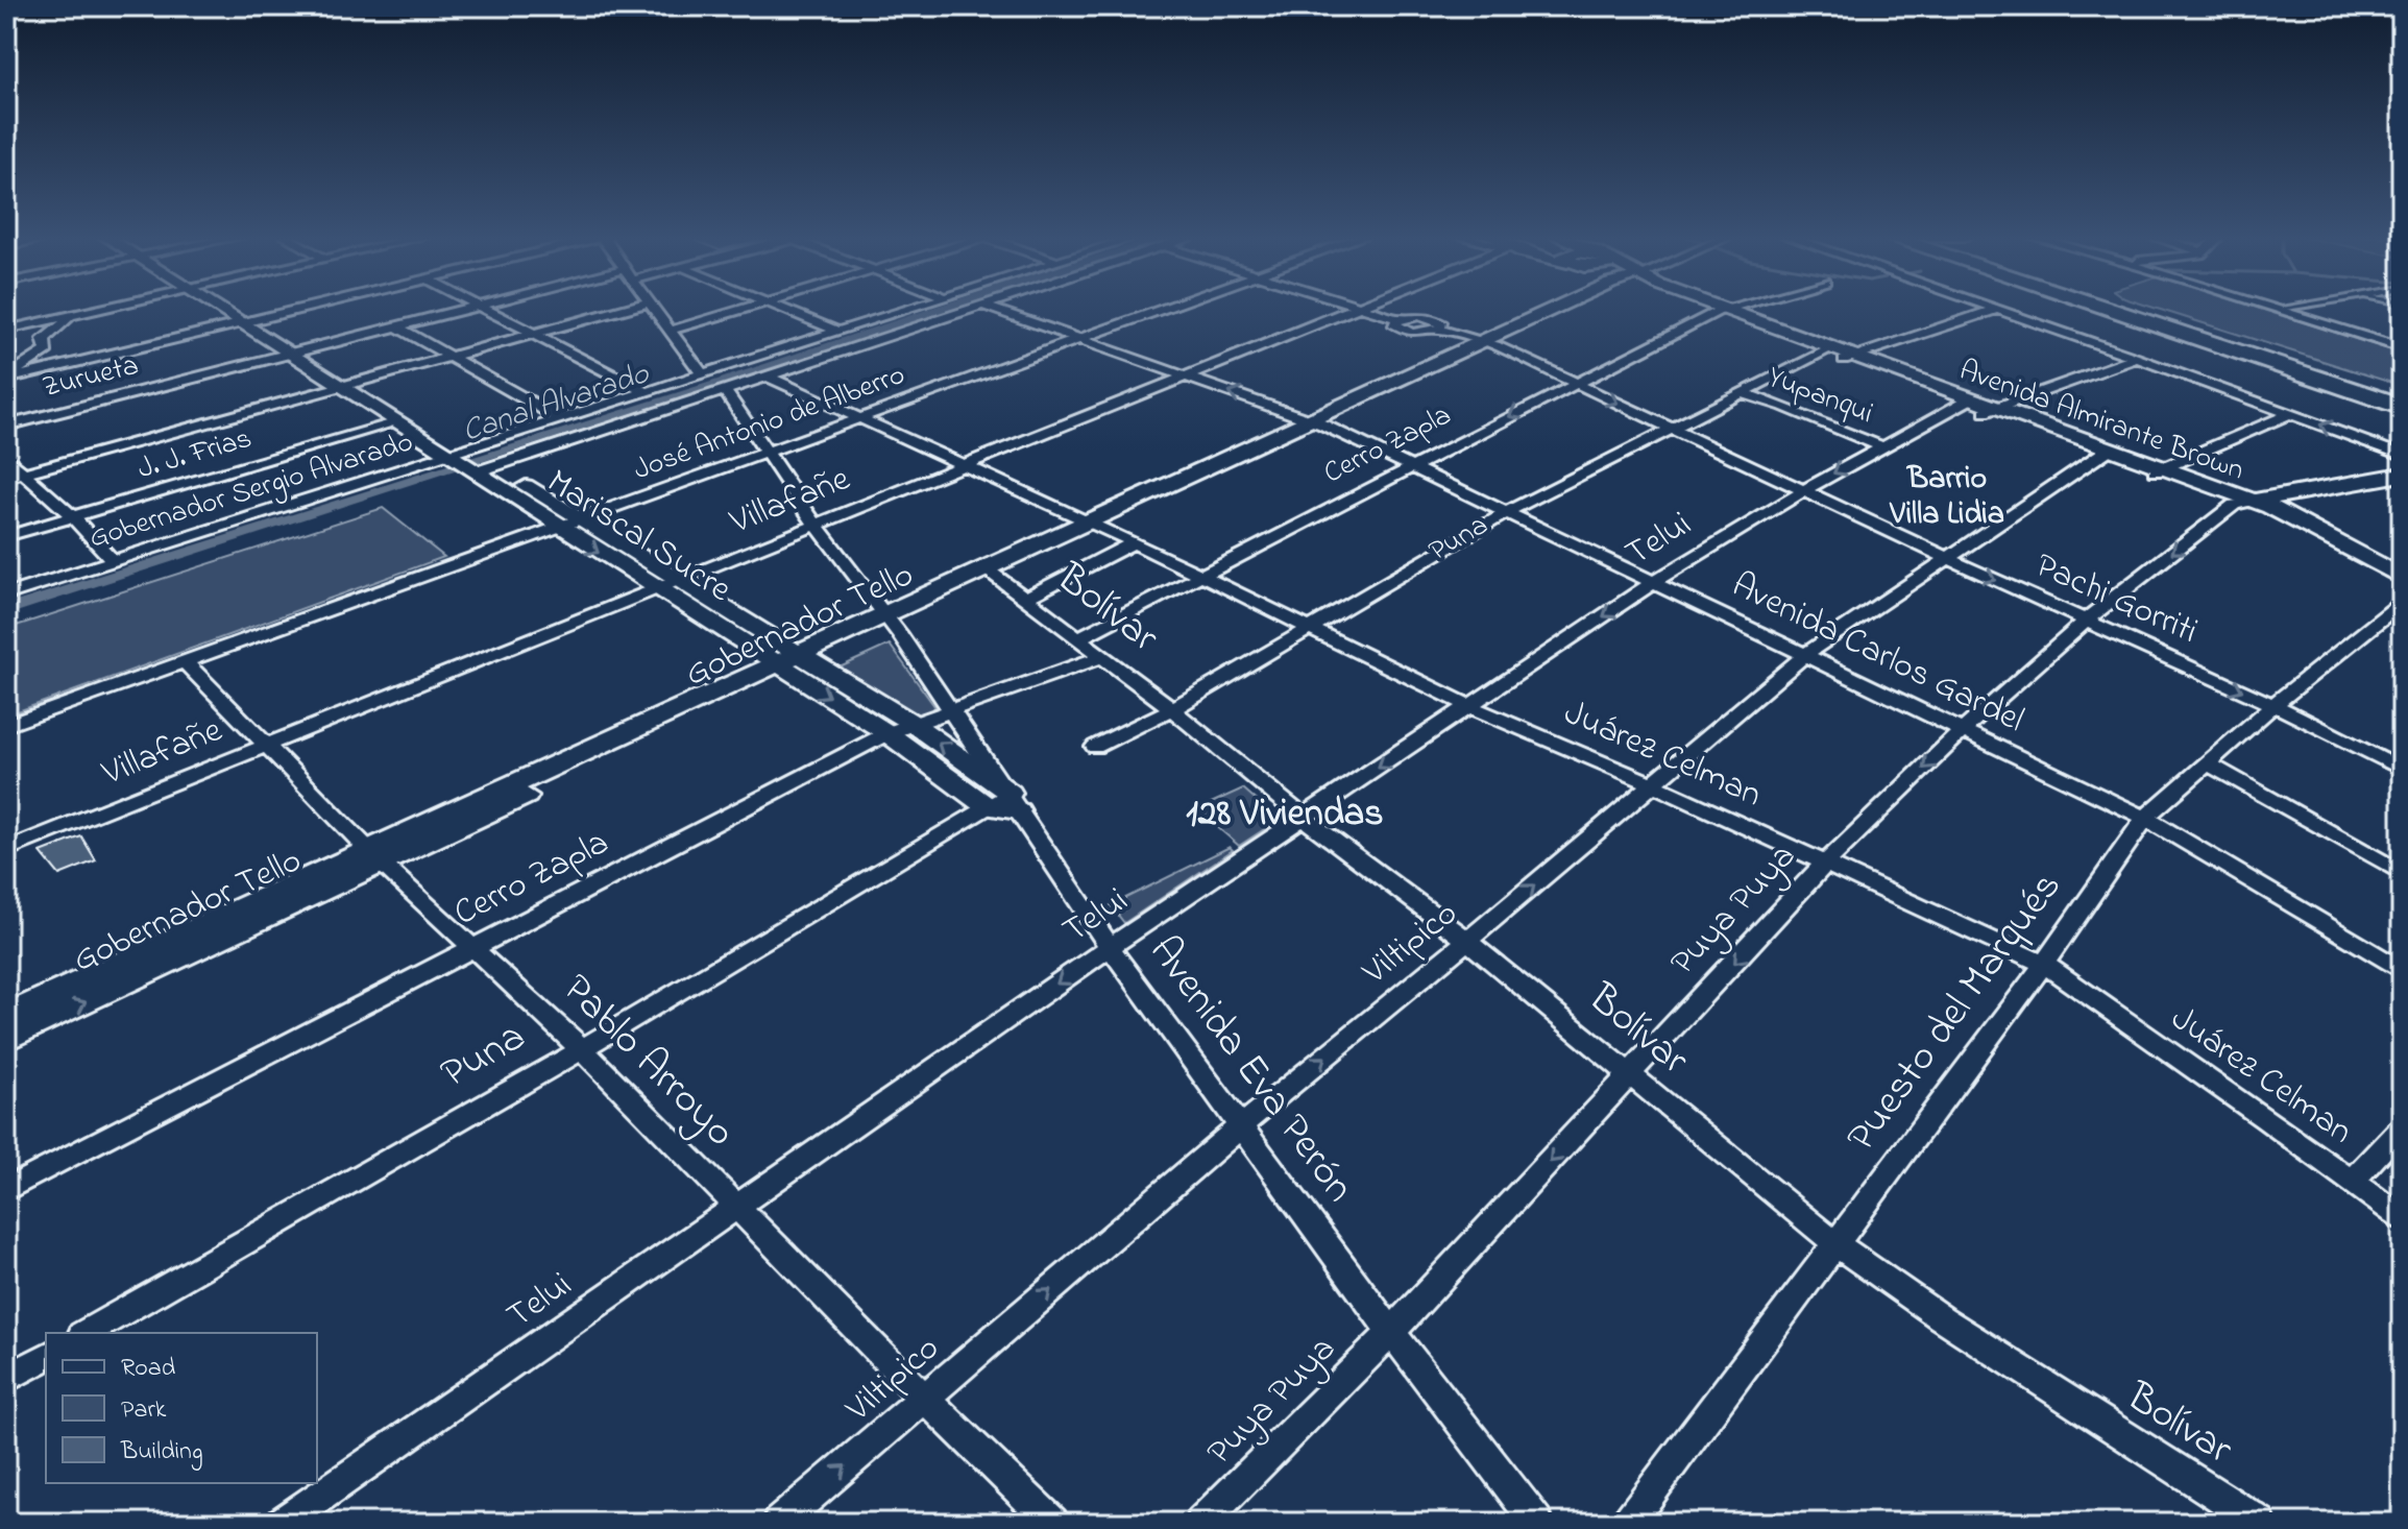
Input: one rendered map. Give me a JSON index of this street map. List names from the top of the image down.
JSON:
{
  "streets": {
    "main road": ["Avenida Almirante Brown", "Puya Puya"],
    "street": [
      "Zurueta",
      "Yupanqui",
      "José Antonio de Alberro",
      "Cerro Zapla",
      "J. J. Frias",
      "Gobernador Sergio Alvarado",
      "Villafañe",
      "Mariscal Sucre",
      "Puna",
      "Telui",
      "Pachi Gorriti",
      "Bolívar",
      "Gobernador Tello",
      "Avenida Carlos Gardel",
      "Juárez Celman",
      "Viltipico",
      "Puesto del Marqués",
      "Pablo Arroyo",
      "Avenida Eva Perón"
    ]
  },
  "crossings": [
    ["Yupanqui", "Puna"],
    ["Yupanqui", "Telui"],
    ["Avenida Almirante Brown", "Cerro Zapla"],
    ["Avenida Almirante Brown", "Puna"],
    ["Avenida Almirante Brown", "Telui"],
    ["Avenida Almirante Brown", "Puya Puya"],
    ["Avenida Almirante Brown", "Viltipico"],
    ["José Antonio de Alberro", "Mariscal Sucre"],
    ["José Antonio de Alberro", "Bolívar"],
    ["José Antonio de Alberro", "Avenida Carlos Gardel"],
    ["José Antonio de Alberro", "Pablo Arroyo"],
    ["José Antonio de Alberro", "Avenida Eva Perón"],
    ["Cerro Zapla", "Mariscal Sucre"],
    ["Cerro Zapla", "Pachi Gorriti"],
    ["Cerro Zapla", "Bolívar"],
    ["Cerro Zapla", "Avenida Carlos Gardel"],
    ["Cerro Zapla", "Juárez Celman"],
    ["Cerro Zapla", "Pablo Arroyo"],
    ["Cerro Zapla", "Avenida Eva Perón"],
    ["Villafañe", "Mariscal Sucre"],
    ["Villafañe", "Bolívar"],
    ["Villafañe", "Avenida Carlos Gardel"],
    ["Villafañe", "Pablo Arroyo"],
    ["Villafañe", "Avenida Eva Perón"],
    ["Mariscal Sucre", "Puna"],
    ["Mariscal Sucre", "Gobernador Tello"],
    ["Mariscal Sucre", "Avenida Eva Perón"],
    ["Puna", "Pachi Gorriti"],
    ["Puna", "Bolívar"],
    ["Puna", "Avenida Carlos Gardel"],
    ["Puna", "Juárez Celman"],
    ["Puna", "Pablo Arroyo"],
    ["Puna", "Avenida Eva Perón"],
    ["Telui", "Pachi Gorriti"],
    ["Telui", "Bolívar"],
    ["Telui", "Avenida Carlos Gardel"],
    ["Telui", "Juárez Celman"],
    ["Telui", "Pablo Arroyo"],
    ["Telui", "Avenida Eva Perón"],
    ["Pachi Gorriti", "Gobernador Tello"],
    ["Pachi Gorriti", "Puya Puya"],
    ["Pachi Gorriti", "Viltipico"],
    ["Pachi Gorriti", "Puesto del Marqués"],
    ["Bolívar", "Gobernador Tello"],
    ["Bolívar", "Juárez Celman"],
    ["Bolívar", "Puya Puya"],
    ["Bolívar", "Viltipico"],
    ["Bolívar", "Puesto del Marqués"],
    ["Gobernador Tello", "Avenida Carlos Gardel"],
    ["Gobernador Tello", "Juárez Celman"],
    ["Gobernador Tello", "Pablo Arroyo"],
    ["Gobernador Tello", "Avenida Eva Perón"],
    ["Avenida Carlos Gardel", "Puya Puya"],
    ["Avenida Carlos Gardel", "Viltipico"],
    ["Avenida Carlos Gardel", "Puesto del Marqués"],
    ["Juárez Celman", "Puya Puya"],
    ["Juárez Celman", "Viltipico"],
    ["Juárez Celman", "Puesto del Marqués"],
    ["Puya Puya", "Avenida Eva Perón"],
    ["Viltipico", "Pablo Arroyo"],
    ["Viltipico", "Avenida Eva Perón"]
  ],
  "one_way": [
    "Telui",
    "Pachi Gorriti",
    "Puya Puya",
    "Viltipico"
  ],
  "districts": ["Barrio Villa Lidia", "128 Viviendas"],
  "water": ["Canal Alvarado"],
  "legend": ["Road", "Park", "Building"]
}
